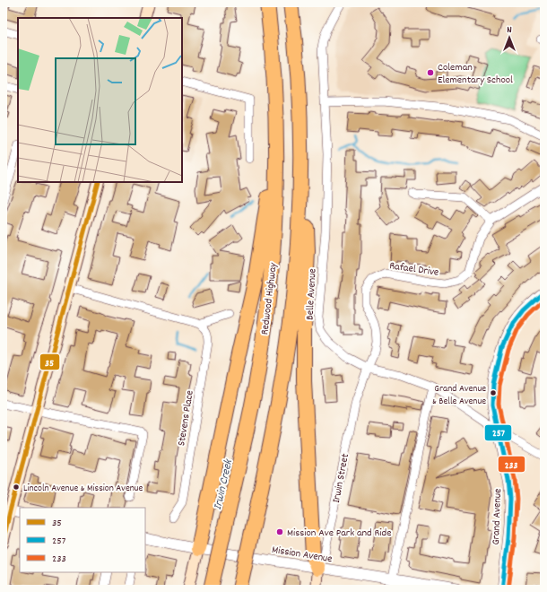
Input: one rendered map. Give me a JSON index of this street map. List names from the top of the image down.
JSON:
{
  "streets": {
    "highway": ["Redwood Highway"],
    "main road": ["Irwin Street"],
    "street": [
      "Rafael Drive",
      "Belle Avenue",
      "Stevens Place",
      "Grand Avenue",
      "Mission Avenue"
    ]
  },
  "crossings": [
    ["Rafael Drive", "Belle Avenue"],
    ["Rafael Drive", "Irwin Street"],
    ["Belle Avenue", "Irwin Street"],
    ["Belle Avenue", "Grand Avenue"],
    ["Irwin Street", "Mission Avenue"]
  ],
  "water": ["Irwin Creek"],
  "places": [
    "Coleman Elementary School",
    "Grand Avenue & Belle Avenue",
    "Lincoln Avenue & Mission Avenue",
    "Mission Ave Park and Ride"
  ],
  "lines": ["transit line 35", "transit line 257", "transit line 233"],
  "legend": ["35", "257", "233"],
  "north": "top"
}
